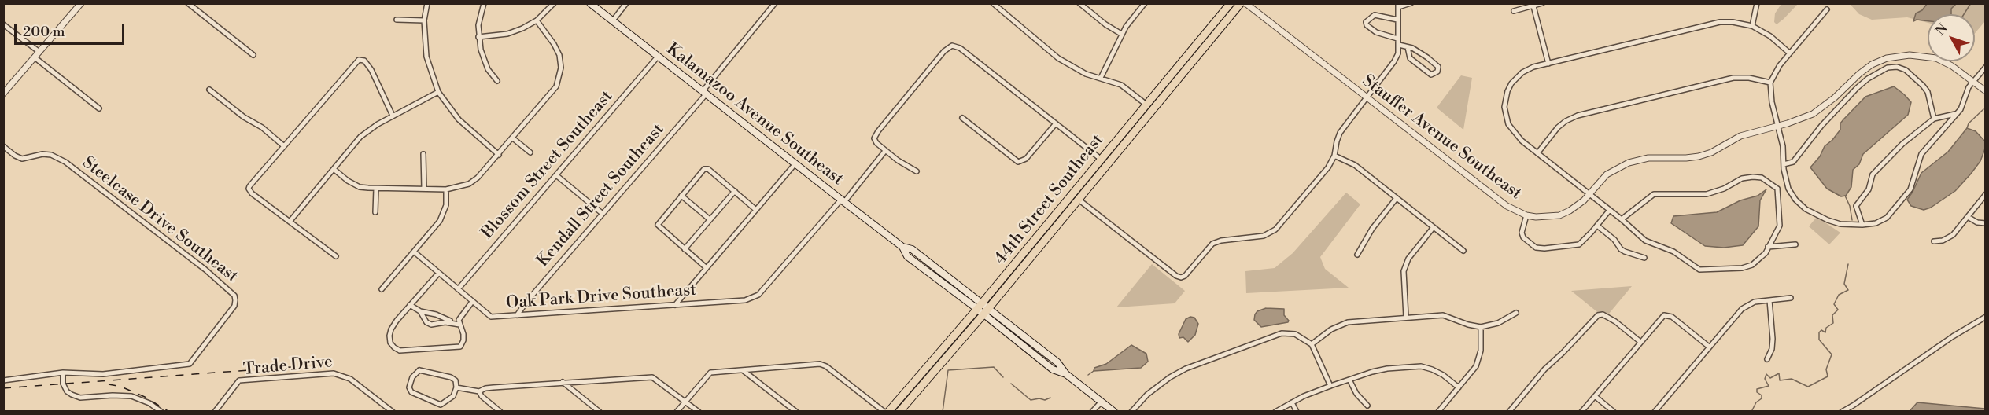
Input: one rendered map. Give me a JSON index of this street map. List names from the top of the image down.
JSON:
{
  "streets": {
    "main road": ["Kalamazoo Avenue Southeast", "44th Street Southeast"],
    "street": [
      "Stauffer Avenue Southeast",
      "Blossom Street Southeast",
      "Kendall Street Southeast",
      "Steelcase Drive Southeast",
      "Oak Park Drive Southeast",
      "Trade Drive"
    ]
  },
  "crossings": [
    ["Kalamazoo Avenue Southeast", "Blossom Street Southeast"],
    ["Kalamazoo Avenue Southeast", "Kendall Street Southeast"],
    ["Kalamazoo Avenue Southeast", "44th Street Southeast"],
    ["Kalamazoo Avenue Southeast", "Oak Park Drive Southeast"],
    ["Blossom Street Southeast", "Oak Park Drive Southeast"],
    ["Kendall Street Southeast", "Oak Park Drive Southeast"]
  ],
  "scale_bar": "200 m",
  "north": "top left"
}
